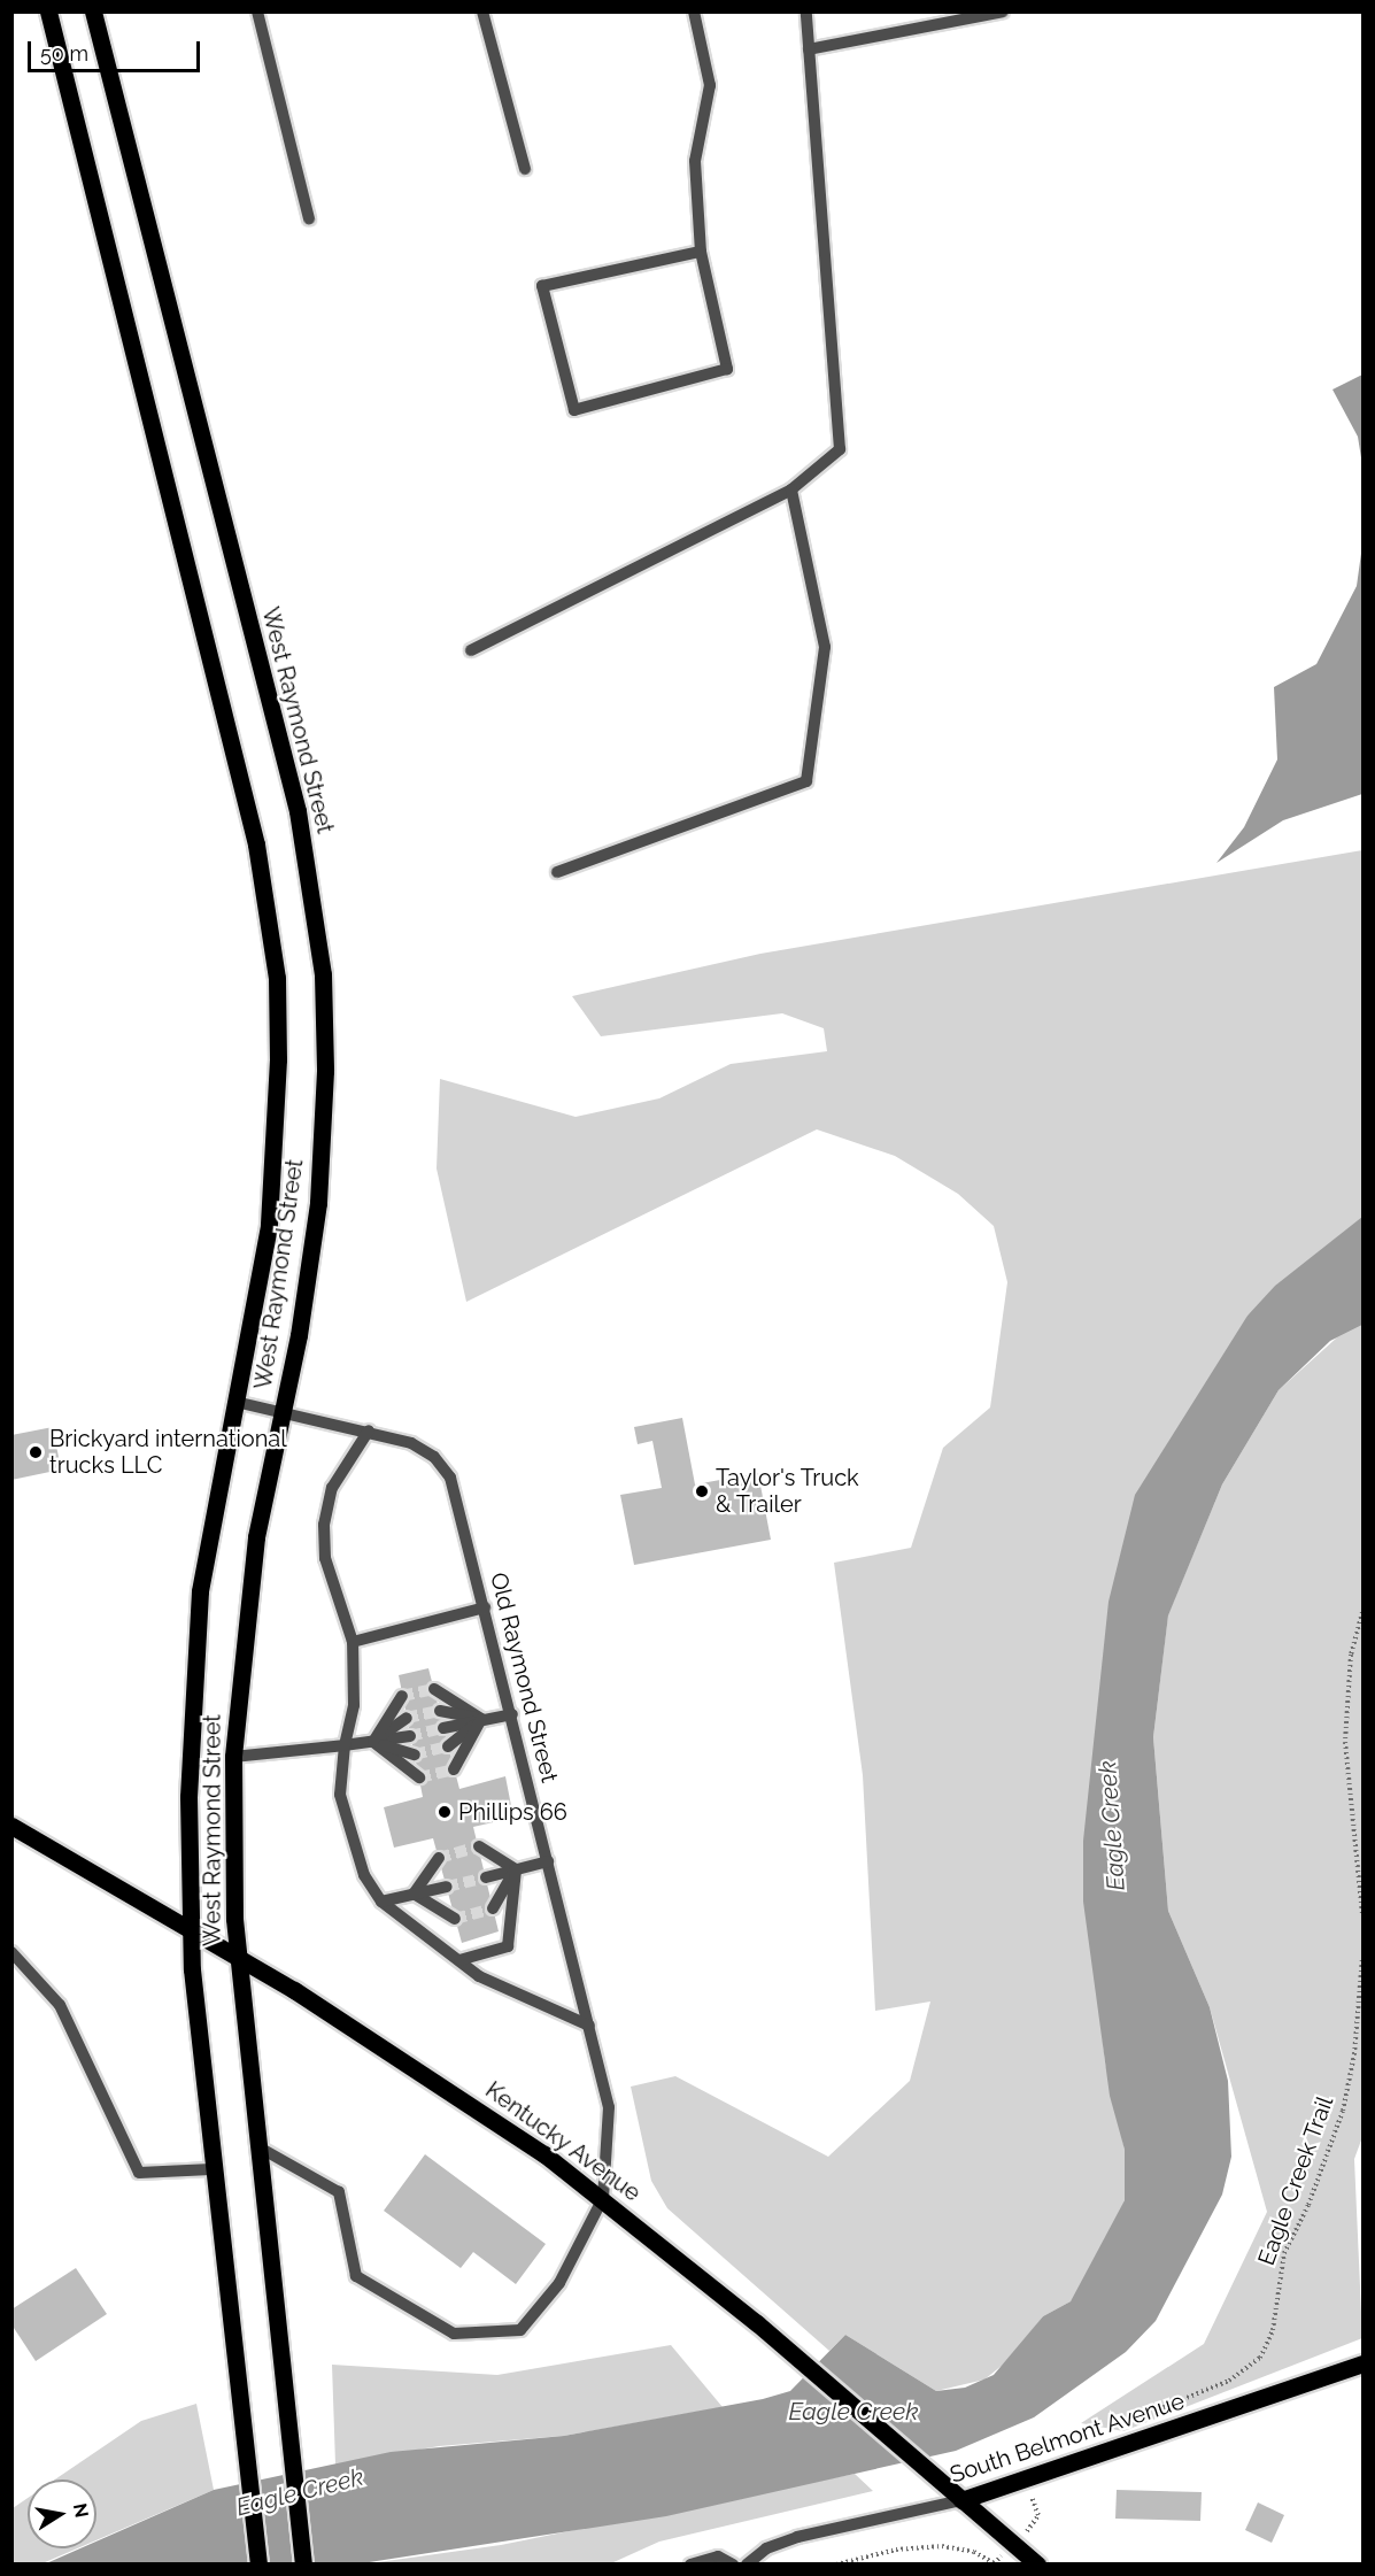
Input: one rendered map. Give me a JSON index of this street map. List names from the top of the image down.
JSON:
{
  "streets": {
    "main road": ["West Raymond Street", "Kentucky Avenue", "South Belmont Avenue"],
    "street": ["Old Raymond Street"],
    "path": ["Eagle Creek Trail"]
  },
  "crossings": [
    ["West Raymond Street", "Old Raymond Street"],
    ["West Raymond Street", "Kentucky Avenue"],
    ["Old Raymond Street", "Kentucky Avenue"],
    ["Kentucky Avenue", "South Belmont Avenue"]
  ],
  "water": ["Eagle Creek"],
  "places": ["Brickyard international trucks LLC", "Taylor's Truck & Trailer", "Phillips 66"],
  "scale_bar": "50 m",
  "north": "right"
}
